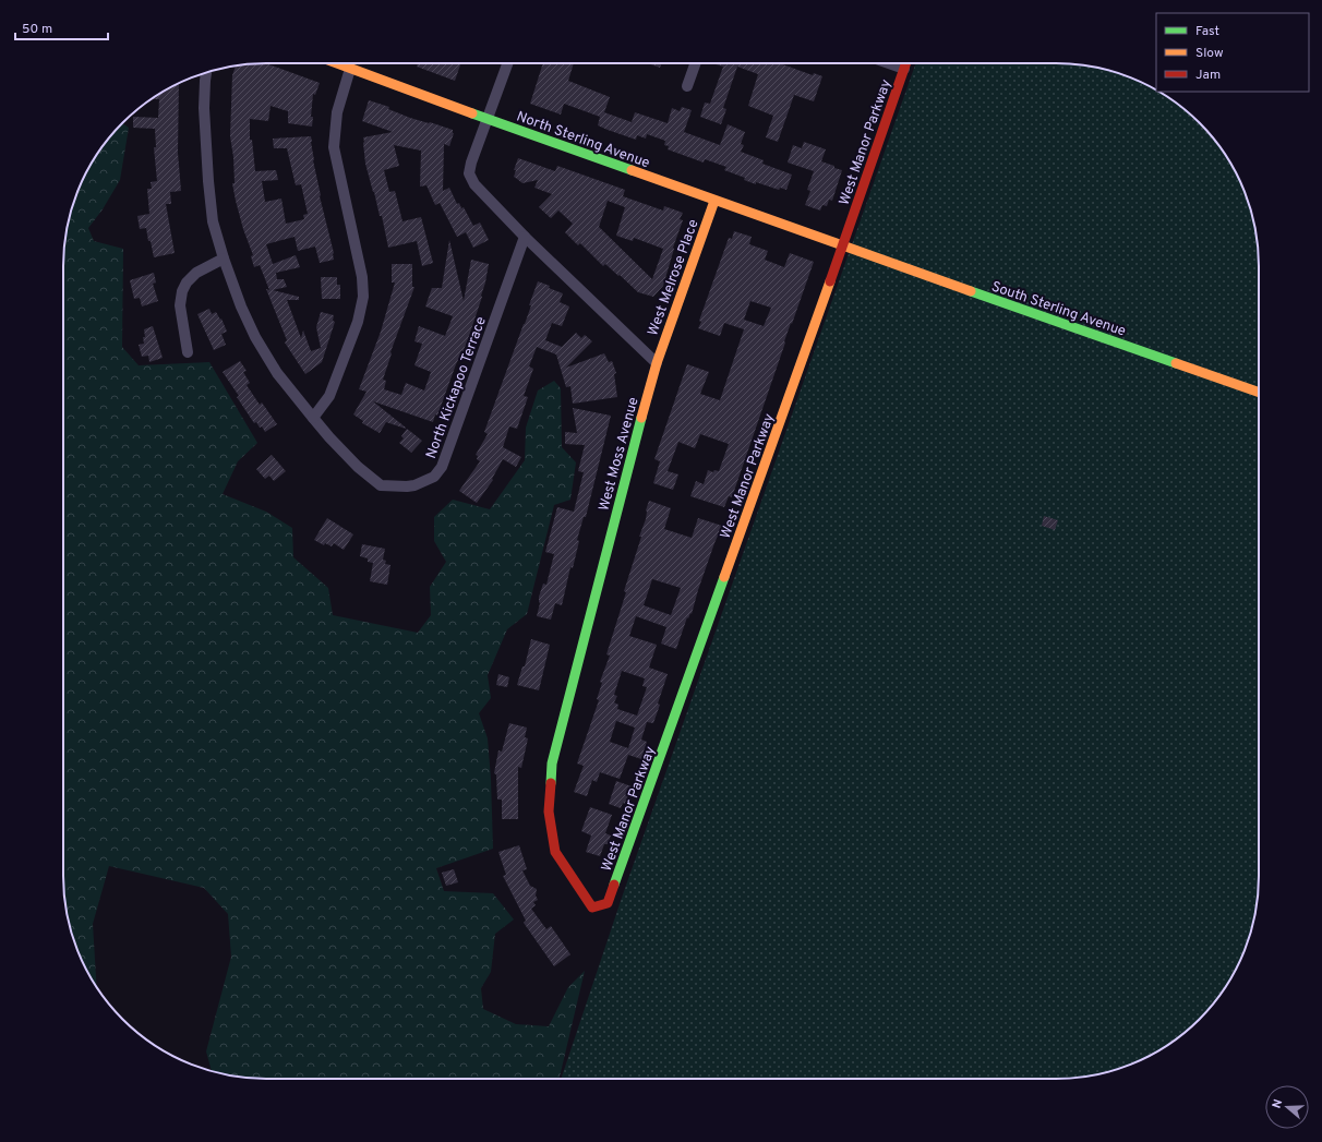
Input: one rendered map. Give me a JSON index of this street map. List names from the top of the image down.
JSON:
{
  "streets": {
    "street": [
      "North Sterling Avenue",
      "West Manor Parkway",
      "West Melrose Place",
      "South Sterling Avenue",
      "North Kickapoo Terrace",
      "West Moss Avenue"
    ]
  },
  "crossings": [
    ["North Sterling Avenue", "West Manor Parkway"],
    ["North Sterling Avenue", "West Melrose Place"],
    ["North Sterling Avenue", "South Sterling Avenue"],
    ["West Manor Parkway", "South Sterling Avenue"],
    ["West Manor Parkway", "West Moss Avenue"],
    ["West Melrose Place", "West Moss Avenue"]
  ],
  "legend": ["Fast", "Slow", "Jam"],
  "scale_bar": "50 m",
  "north": "left"
}
